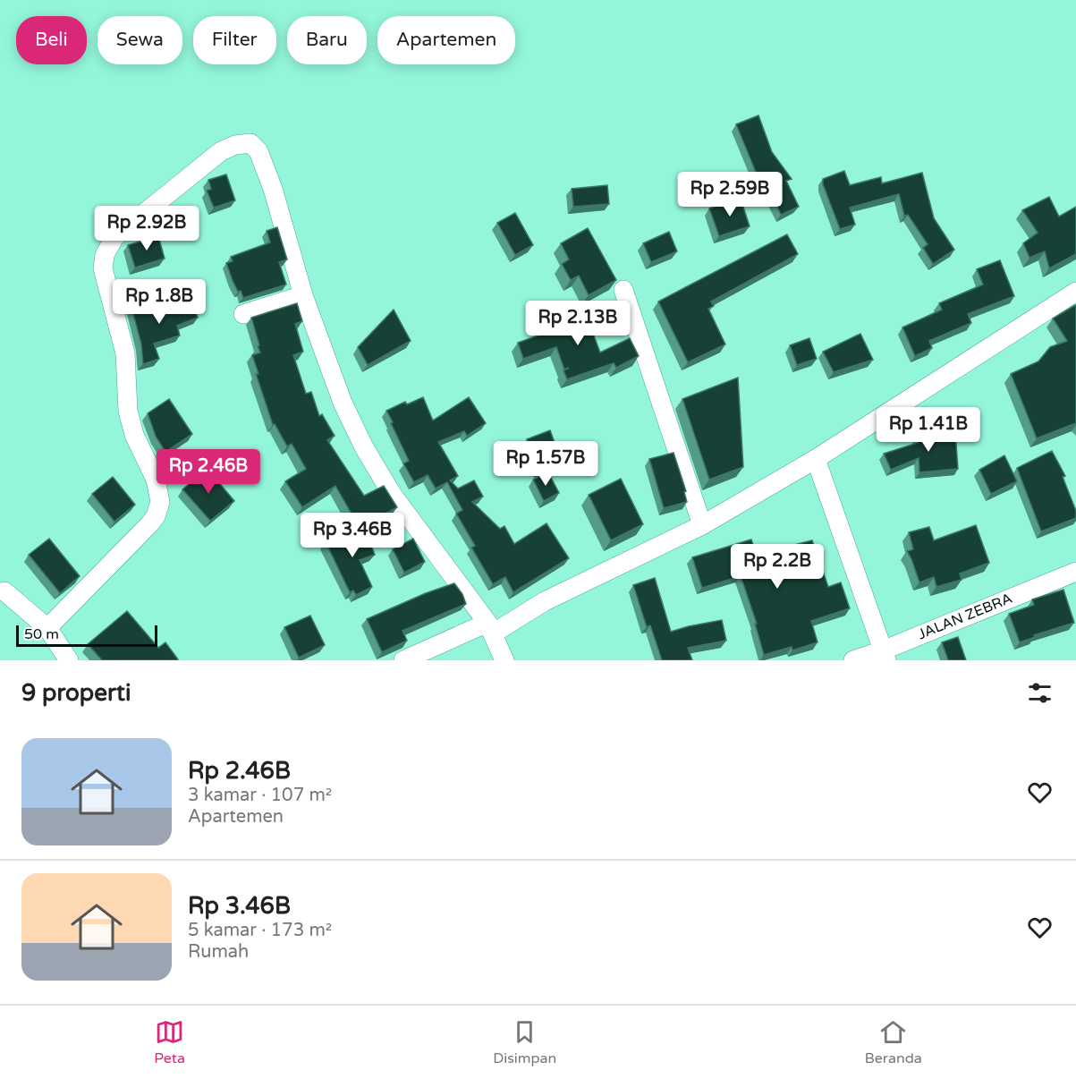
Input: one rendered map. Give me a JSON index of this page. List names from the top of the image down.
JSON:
{
  "streets": {
    "street": ["JALAN ZEBRA"]
  },
  "scale_bar": "50 m",
  "page": {
    "chip": [
      "Beli",
      "Sewa",
      "Filter",
      "Baru",
      "Apartemen"
    ],
    "price": [
      "Rp 2.59B",
      "Rp 2.92B",
      "Rp 1.8B",
      "Rp 2.13B",
      "Rp 1.41B",
      "Rp 1.57B",
      "Rp 2.46B",
      "Rp 3.46B",
      "Rp 2.2B"
    ],
    "scale": "50 m",
    "heading": "9 properti",
    "list": [
      {
        "name": "Rp 2.46B",
        "note": "3 kamar · 107 m² · Apartemen"
      },
      {
        "name": "Rp 3.46B",
        "note": "5 kamar · 173 m² · Rumah"
      }
    ],
    "tabs": ["Peta", "Disimpan", "Beranda"]
  }
}
